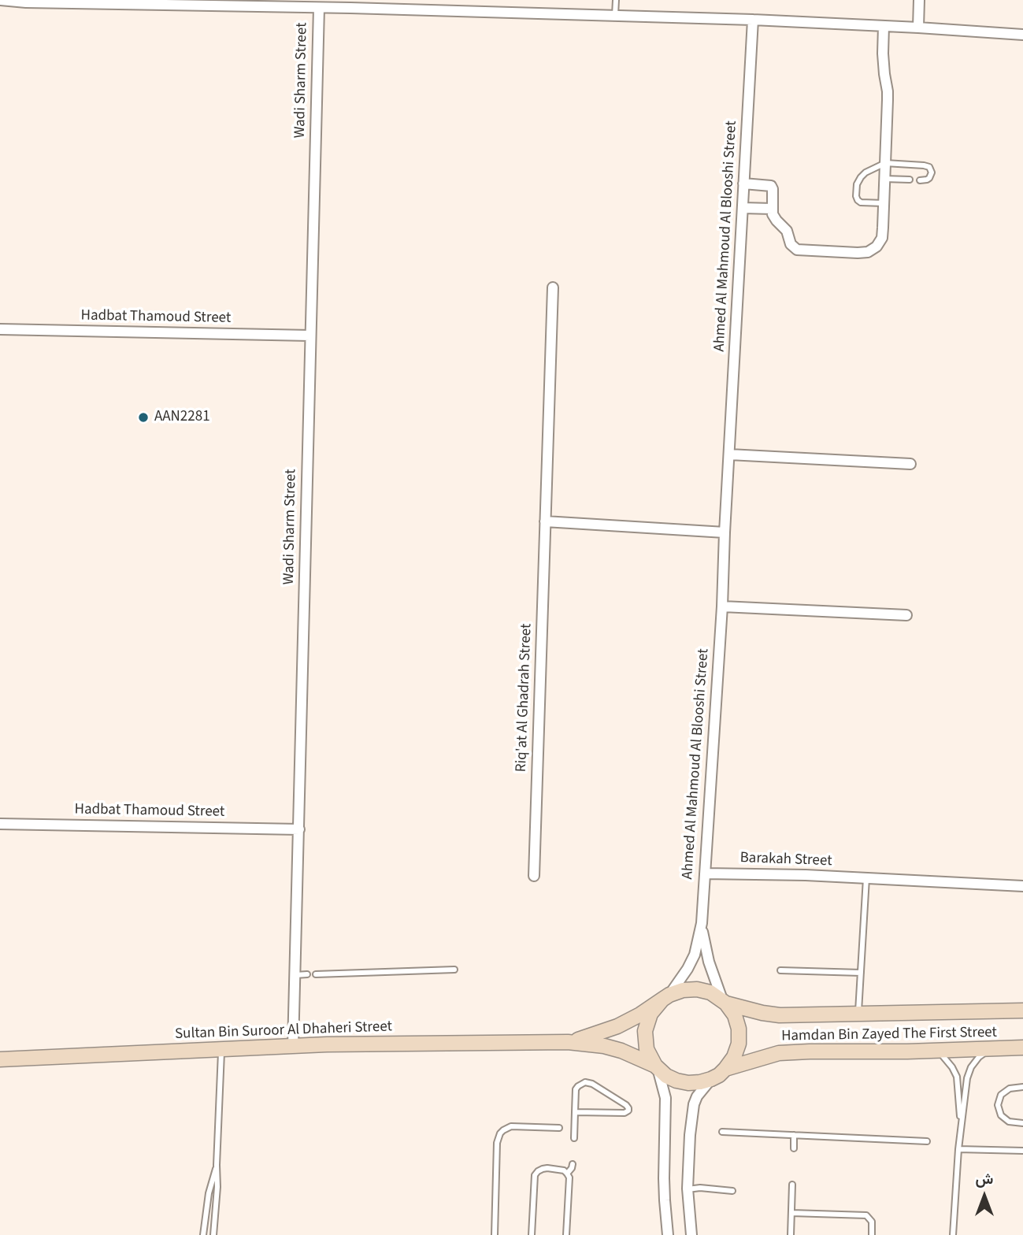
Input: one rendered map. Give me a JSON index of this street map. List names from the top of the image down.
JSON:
{
  "streets": {
    "main road": ["Sultan Bin Suroor Al Dhaheri Street", "Hamdan Bin Zayed The First Street"],
    "street": [
      "Wadi Sharm Street",
      "Ahmed Al Mahmoud Al Blooshi Street",
      "Hadbat Thamoud Street",
      "Riq'at Al Ghadrah Street",
      "Barakah Street"
    ]
  },
  "crossings": [
    ["Wadi Sharm Street", "Hadbat Thamoud Street"],
    ["Wadi Sharm Street", "Sultan Bin Suroor Al Dhaheri Street"],
    ["Ahmed Al Mahmoud Al Blooshi Street", "Barakah Street"],
    ["Ahmed Al Mahmoud Al Blooshi Street", "Sultan Bin Suroor Al Dhaheri Street"],
    ["Ahmed Al Mahmoud Al Blooshi Street", "Hamdan Bin Zayed The First Street"],
    ["Sultan Bin Suroor Al Dhaheri Street", "Hamdan Bin Zayed The First Street"]
  ],
  "places": ["AAN2281"],
  "north": "top"
}
